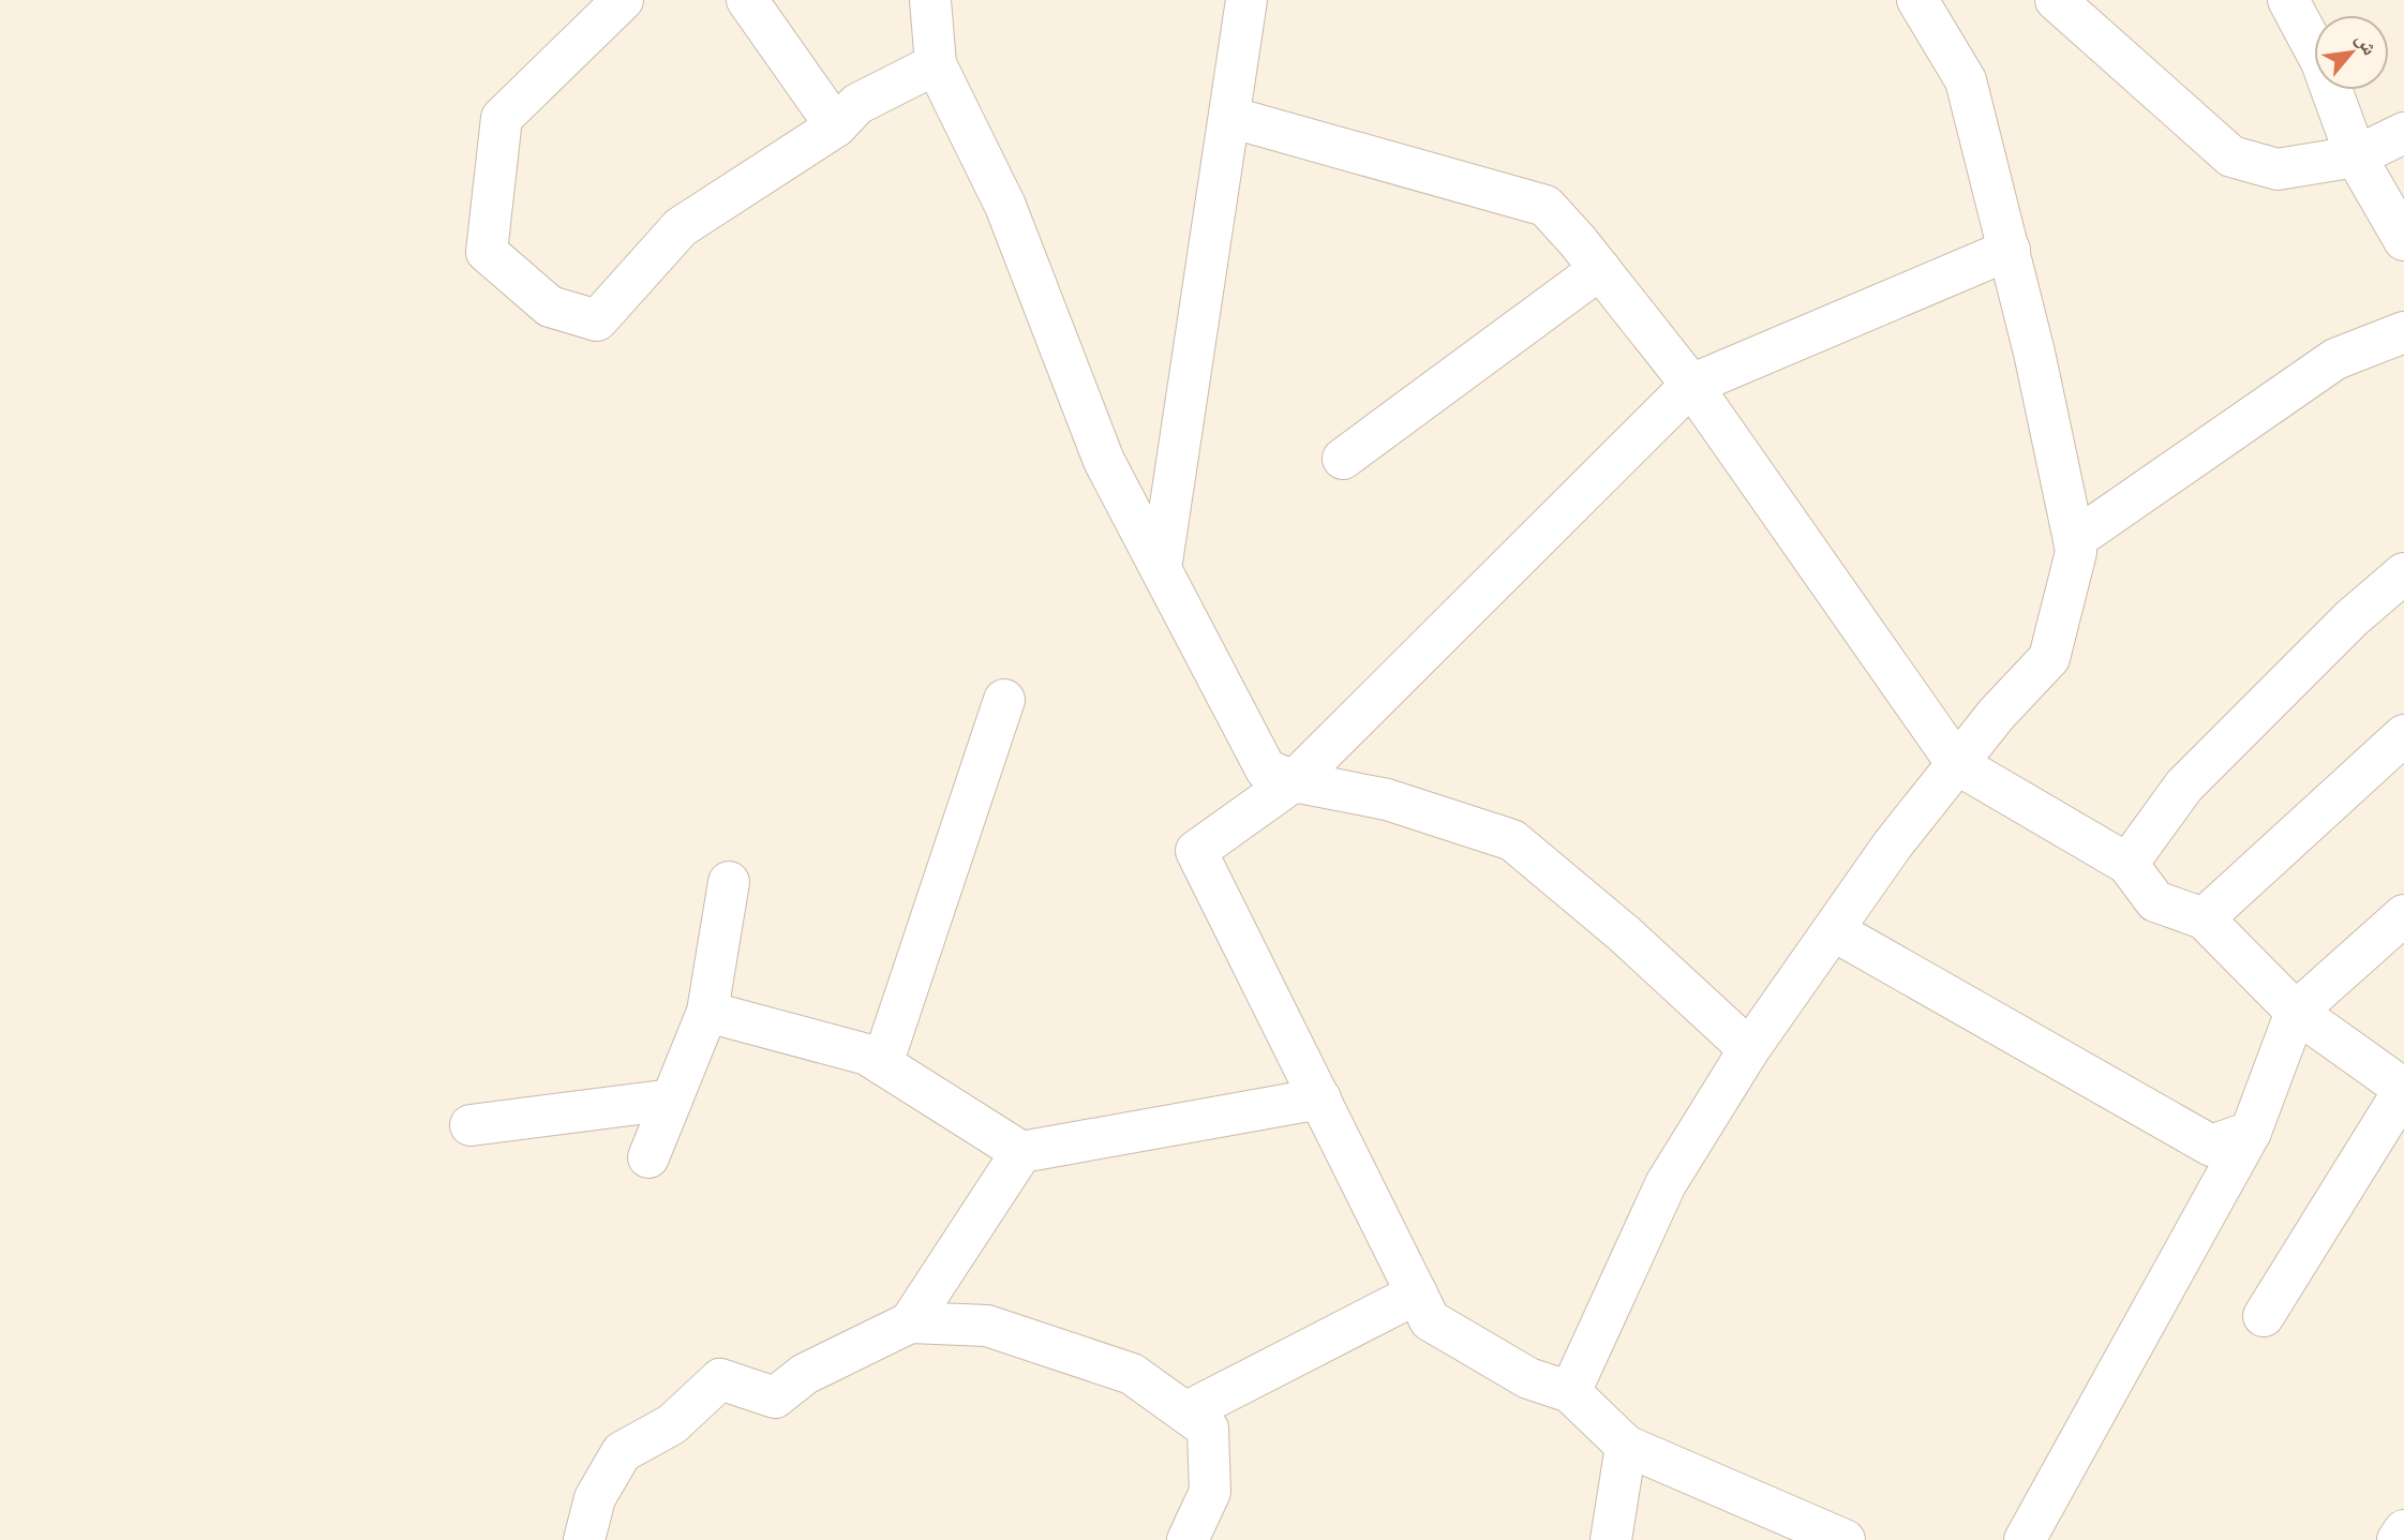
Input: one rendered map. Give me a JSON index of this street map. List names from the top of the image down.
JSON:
{
  "north": "top right"
}
